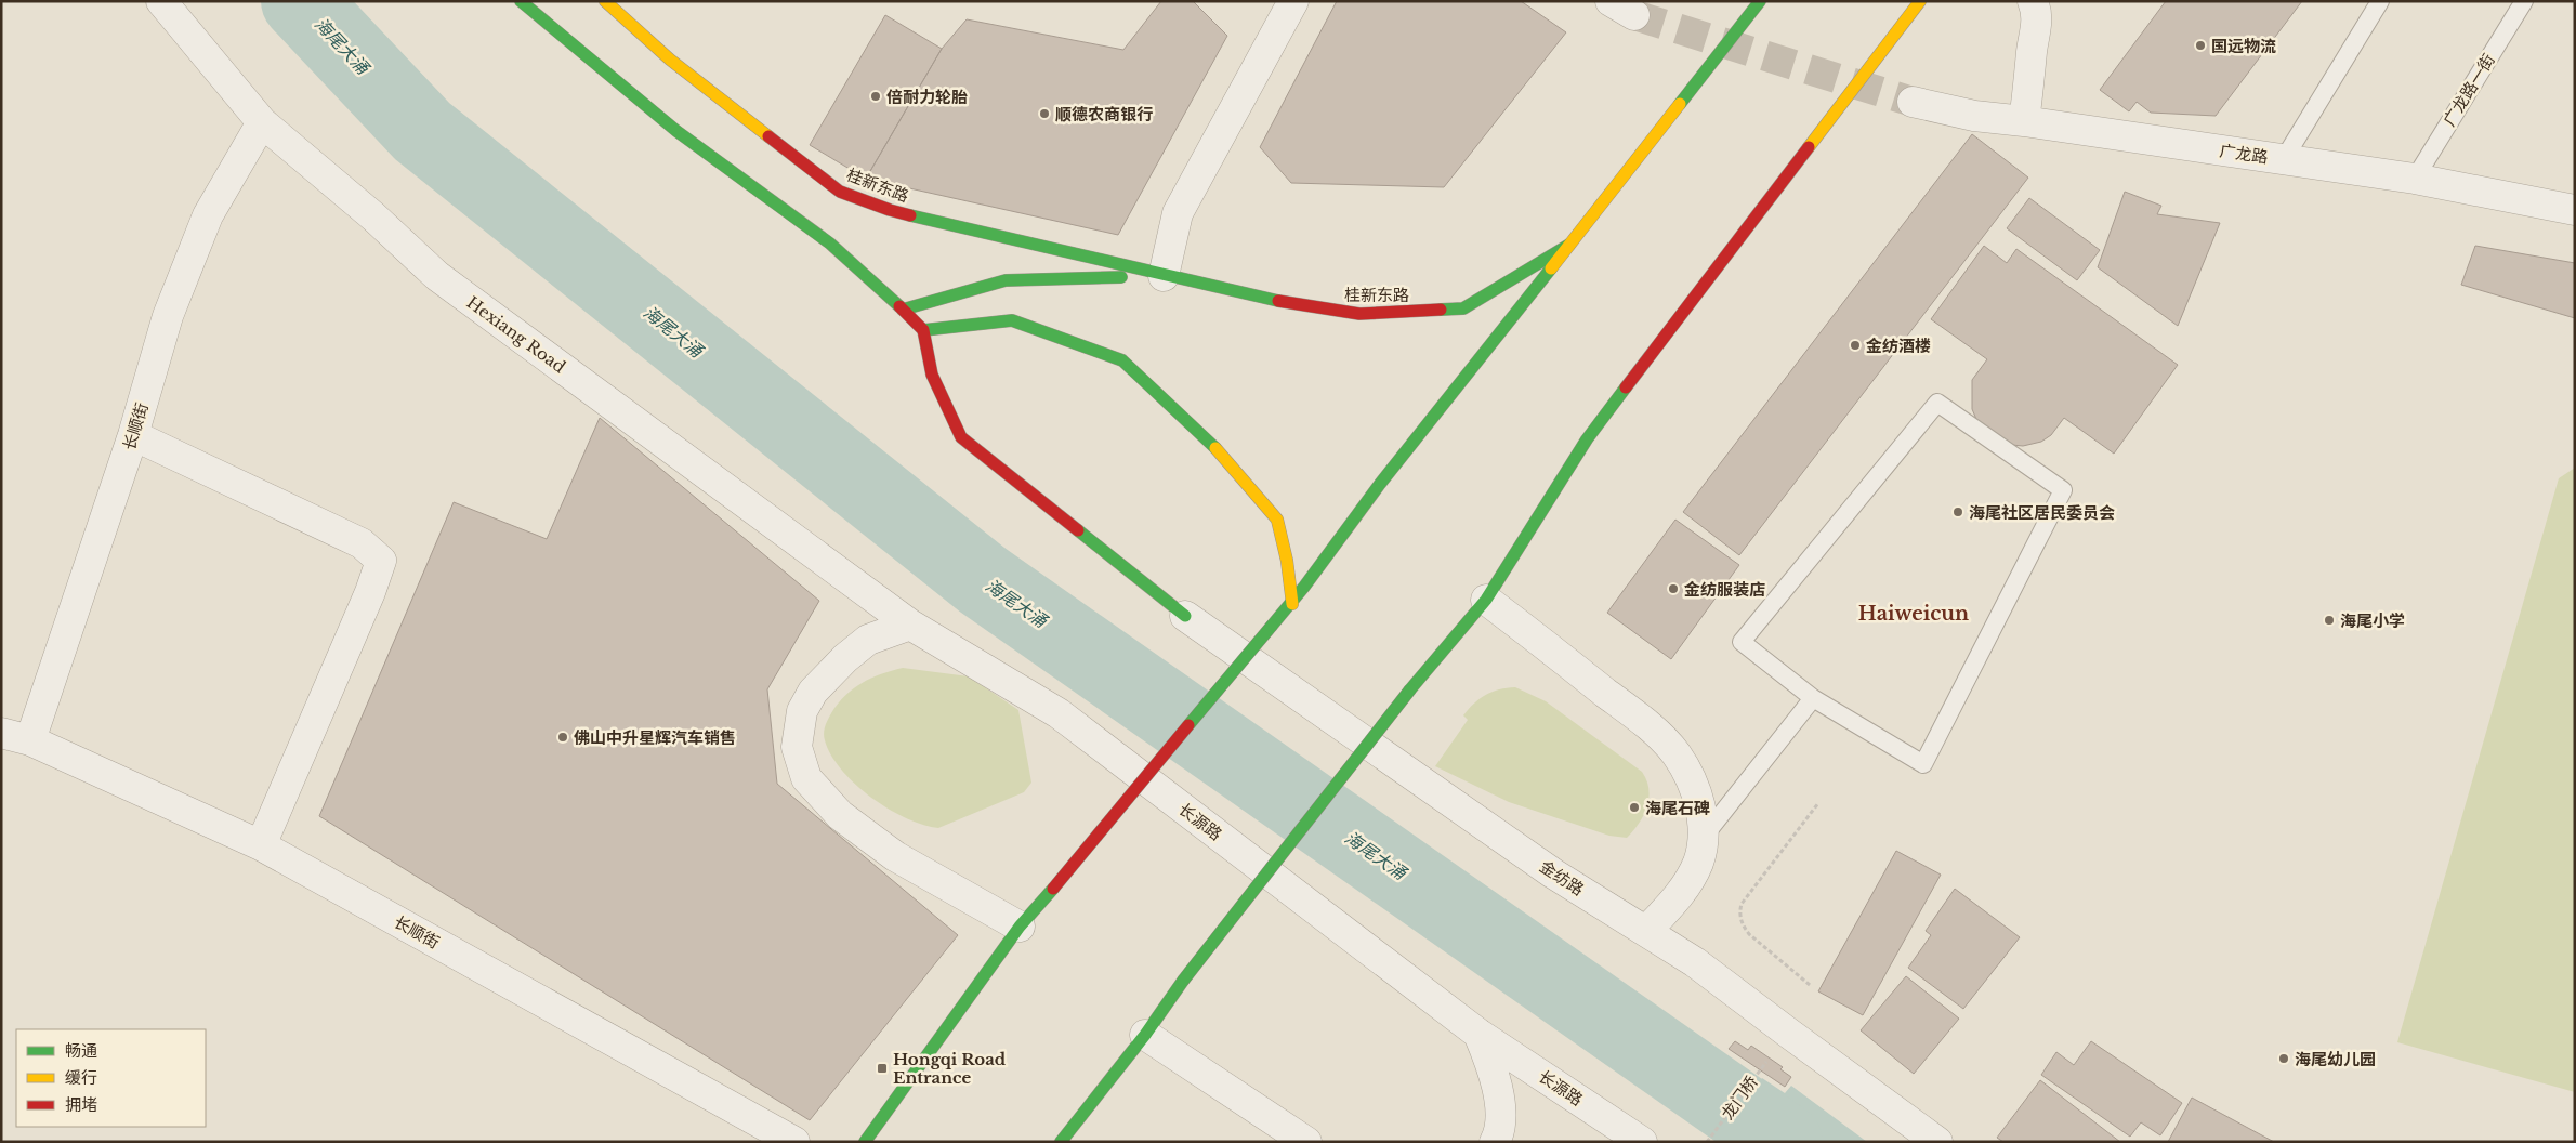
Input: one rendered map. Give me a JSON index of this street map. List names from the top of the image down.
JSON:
{
  "streets": {
    "main road": ["桂新东路"],
    "street": [
      "广龙路",
      "Hexiang Road",
      "长顺街",
      "长源路",
      "金纺路"
    ],
    "lane": ["广龙路一街"],
    "path": ["龙门桥"]
  },
  "crossings": [
    ["广龙路一街", "广龙路"],
    ["Hexiang Road", "长顺街"],
    ["Hexiang Road", "长源路"]
  ],
  "districts": ["Haiweicun"],
  "water": ["海尾大涌"],
  "places": {
    "other": [
      "国远物流",
      "倍耐力轮胎",
      "顺德农商银行",
      "金纺酒楼",
      "海尾社区居民委员会",
      "金纺服装店",
      "海尾小学",
      "佛山中升星辉汽车销售",
      "海尾石碑",
      "海尾幼儿园"
    ],
    "transit": ["Hongqi Road Entrance"]
  },
  "legend": ["畅通", "缓行", "拥堵"]
}
